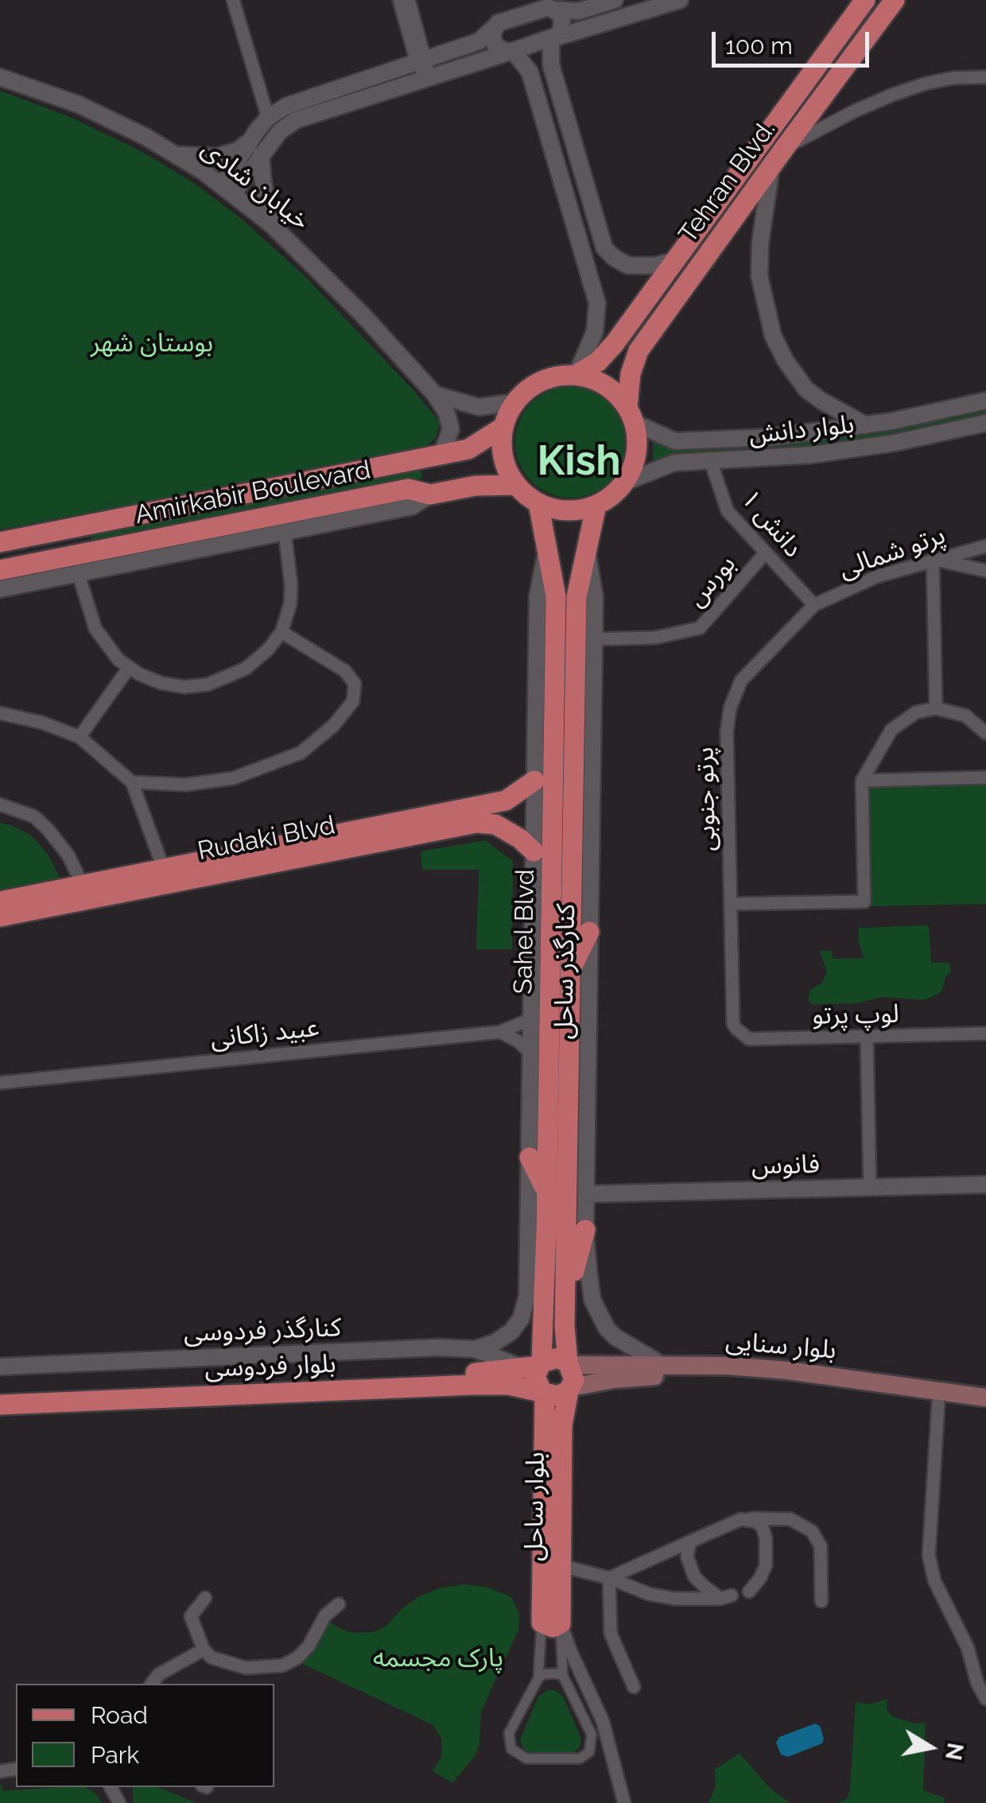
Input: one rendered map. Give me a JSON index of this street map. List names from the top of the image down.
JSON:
{
  "streets": {
    "main road": [
      "Tehran Blvd.",
      "Amirkabir Boulevard",
      "Rudaki Blvd",
      "Sahel Blvd",
      "بلوار سنایی",
      "بلوار فردوسی",
      "بلوار ساحل"
    ],
    "street": [
      "خیابان شادی",
      "بلوار دانش",
      "دانش ۱",
      "پرتو شمالی",
      "بورس",
      "پرتو جنوبی",
      "کنارگذر ساحل",
      "لوپ پرتو",
      "عبید زاکانی",
      "فانوس",
      "کنارگذر فردوسی"
    ]
  },
  "crossings": [
    ["Tehran Blvd.", "بلوار دانش"],
    ["Tehran Blvd.", "Amirkabir Boulevard"],
    ["Tehran Blvd.", "Sahel Blvd"],
    ["خیابان شادی", "Amirkabir Boulevard"],
    ["بلوار دانش", "Amirkabir Boulevard"],
    ["بلوار دانش", "دانش ۱"],
    ["بلوار دانش", "Sahel Blvd"],
    ["Amirkabir Boulevard", "Sahel Blvd"],
    ["دانش ۱", "پرتو شمالی"],
    ["دانش ۱", "بورس"],
    ["دانش ۱", "پرتو جنوبی"],
    ["پرتو شمالی", "پرتو جنوبی"],
    ["بورس", "کنارگذر ساحل"],
    ["پرتو جنوبی", "لوپ پرتو"],
    ["Rudaki Blvd", "کنارگذر ساحل"],
    ["Sahel Blvd", "کنارگذر ساحل"],
    ["Sahel Blvd", "کنارگذر فردوسی"],
    ["Sahel Blvd", "بلوار سنایی"],
    ["Sahel Blvd", "بلوار فردوسی"],
    ["Sahel Blvd", "بلوار ساحل"],
    ["کنارگذر ساحل", "عبید زاکانی"],
    ["کنارگذر ساحل", "فانوس"],
    ["کنارگذر ساحل", "کنارگذر فردوسی"],
    ["کنارگذر ساحل", "بلوار سنایی"],
    ["کنارگذر فردوسی", "بلوار سنایی"],
    ["کنارگذر فردوسی", "بلوار فردوسی"],
    ["کنارگذر فردوسی", "بلوار ساحل"],
    ["بلوار سنایی", "بلوار فردوسی"],
    ["بلوار سنایی", "بلوار ساحل"],
    ["بلوار فردوسی", "بلوار ساحل"]
  ],
  "districts": ["Kish"],
  "parks": ["بوستان شهر", "پارک مجسمه"],
  "legend": ["Road", "Park"],
  "scale_bar": "100 m",
  "north": "right"
}
